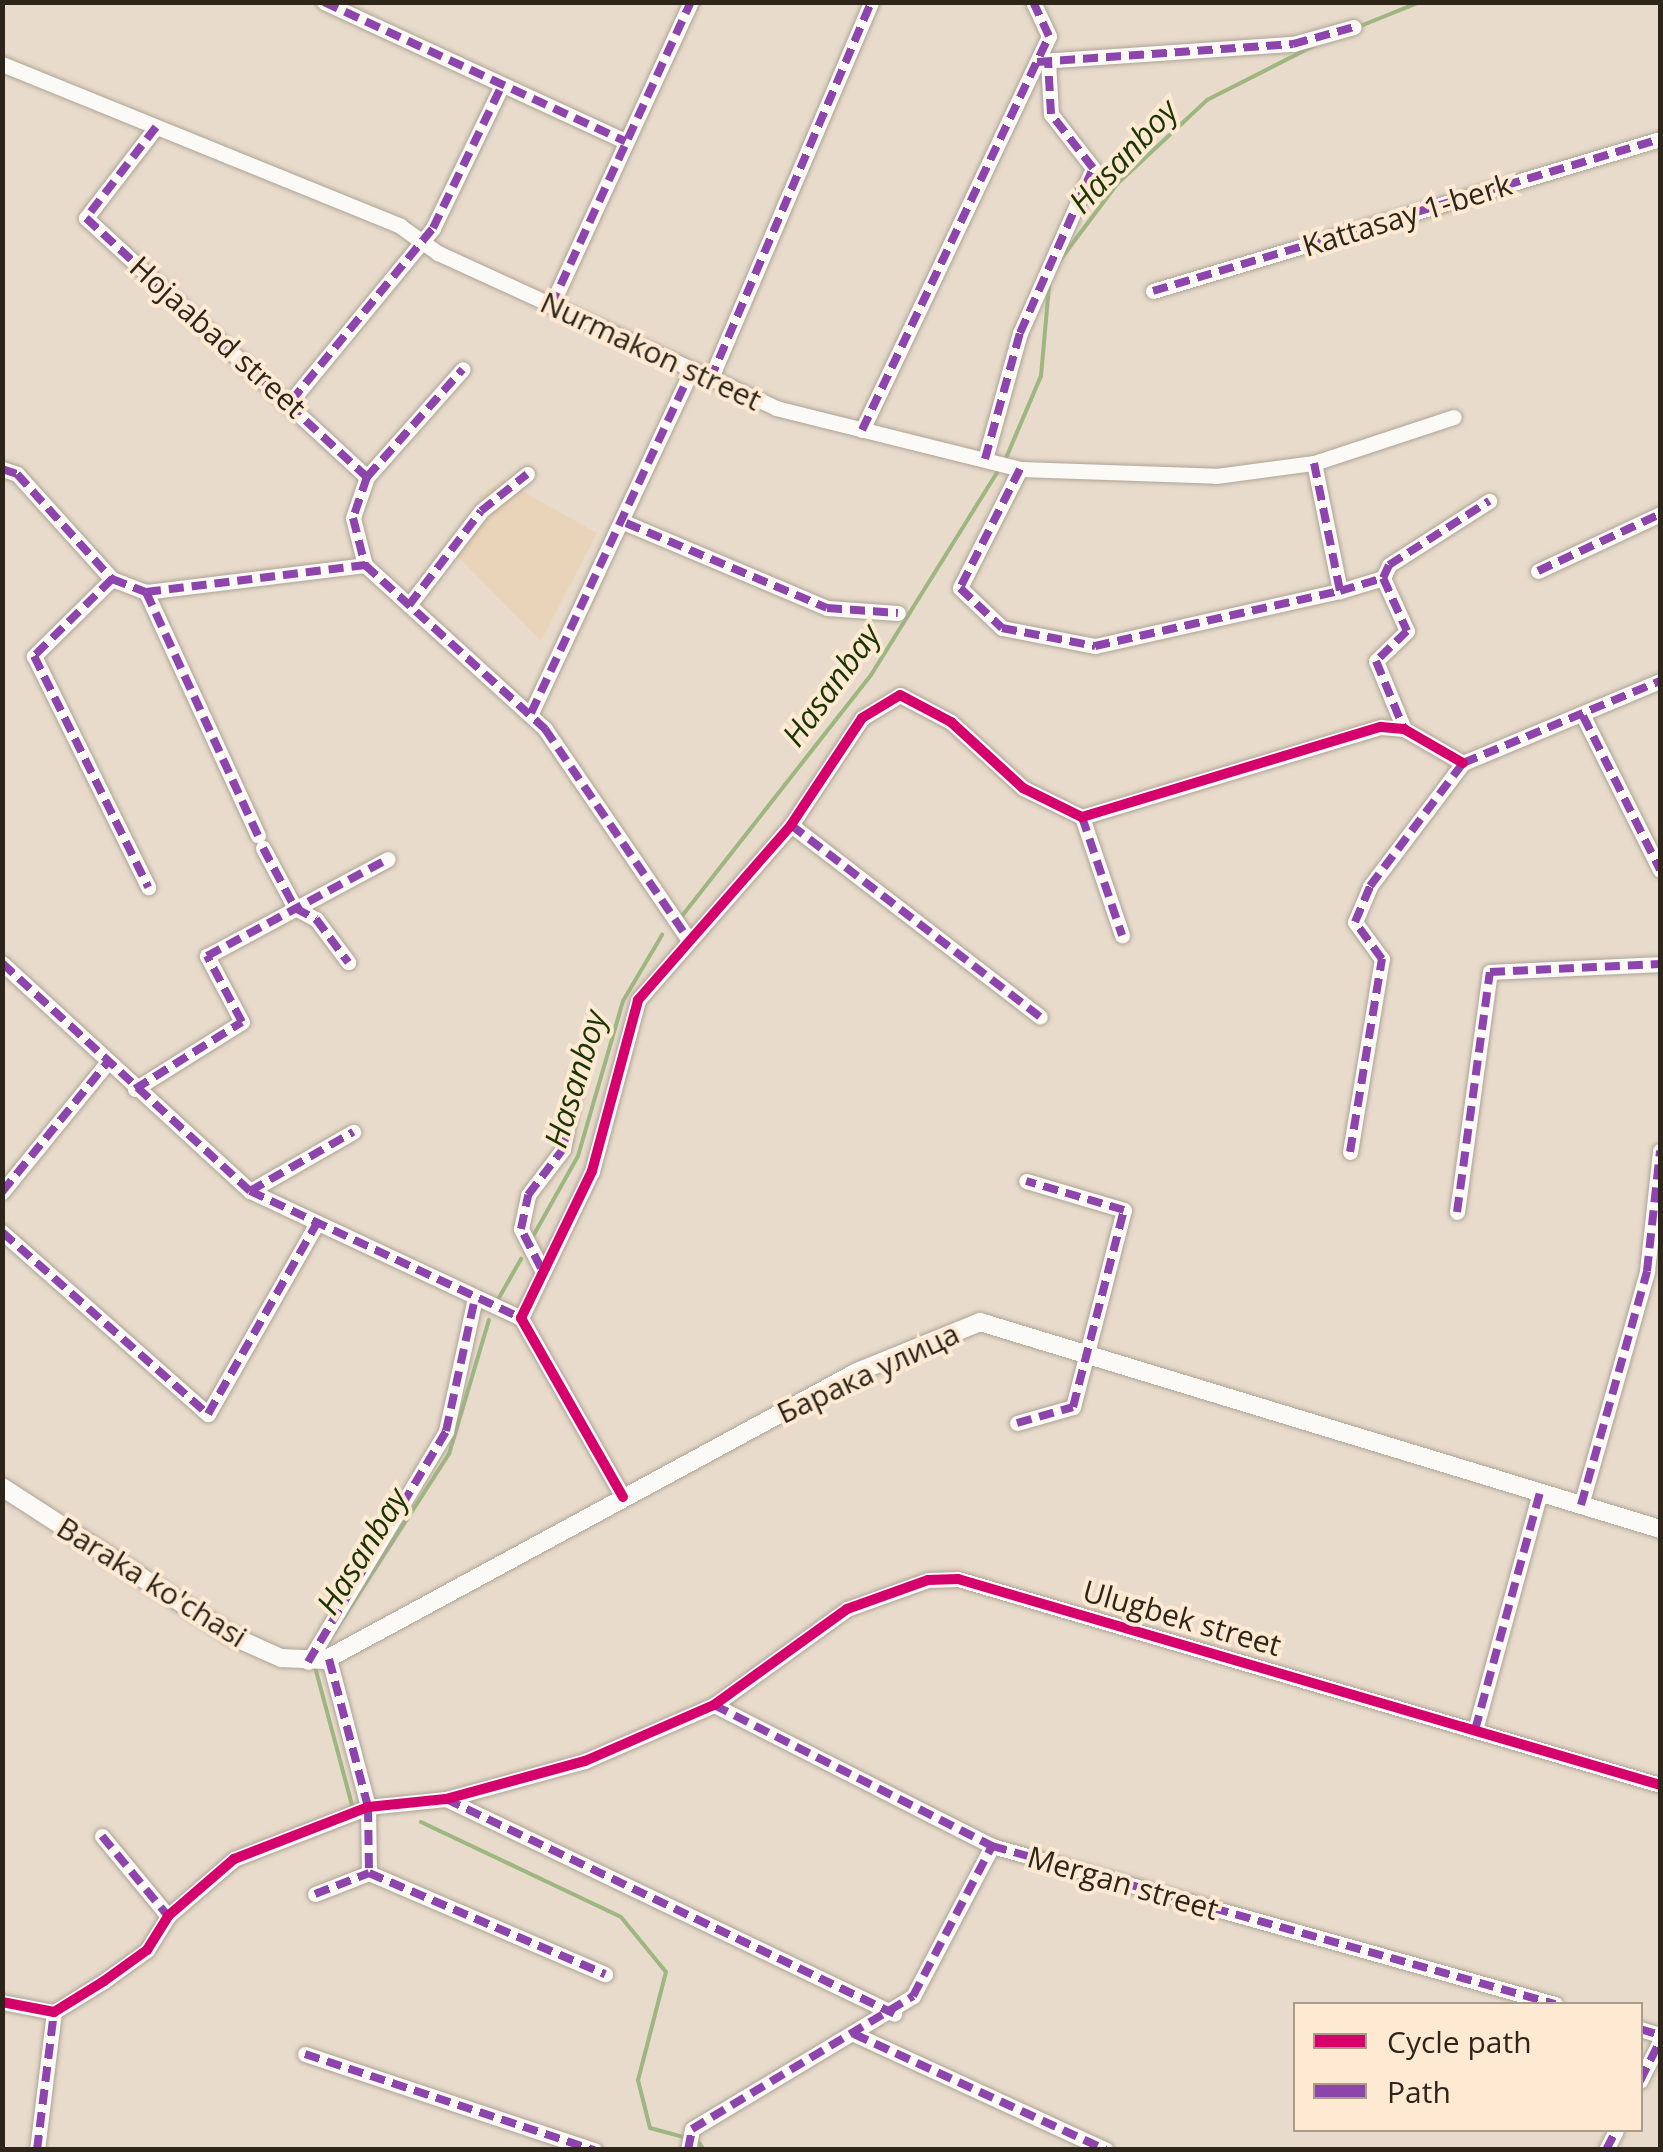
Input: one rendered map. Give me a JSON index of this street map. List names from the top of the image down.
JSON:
{
  "streets": {
    "main road": ["Барака улица", "Baraka ko'chasi"],
    "street": [
      "Kattasay 1-berk",
      "Hojaabad street",
      "Nurmakon street",
      "Ulugbek street",
      "Mergan street"
    ]
  },
  "crossings": [
    ["Hojaabad street", "Nurmakon street"],
    ["Барака улица", "Baraka ko'chasi"],
    ["Ulugbek street", "Mergan street"]
  ],
  "water": ["Hasanboy", "Hasanbay"],
  "legend": ["Cycle path", "Path"]
}
